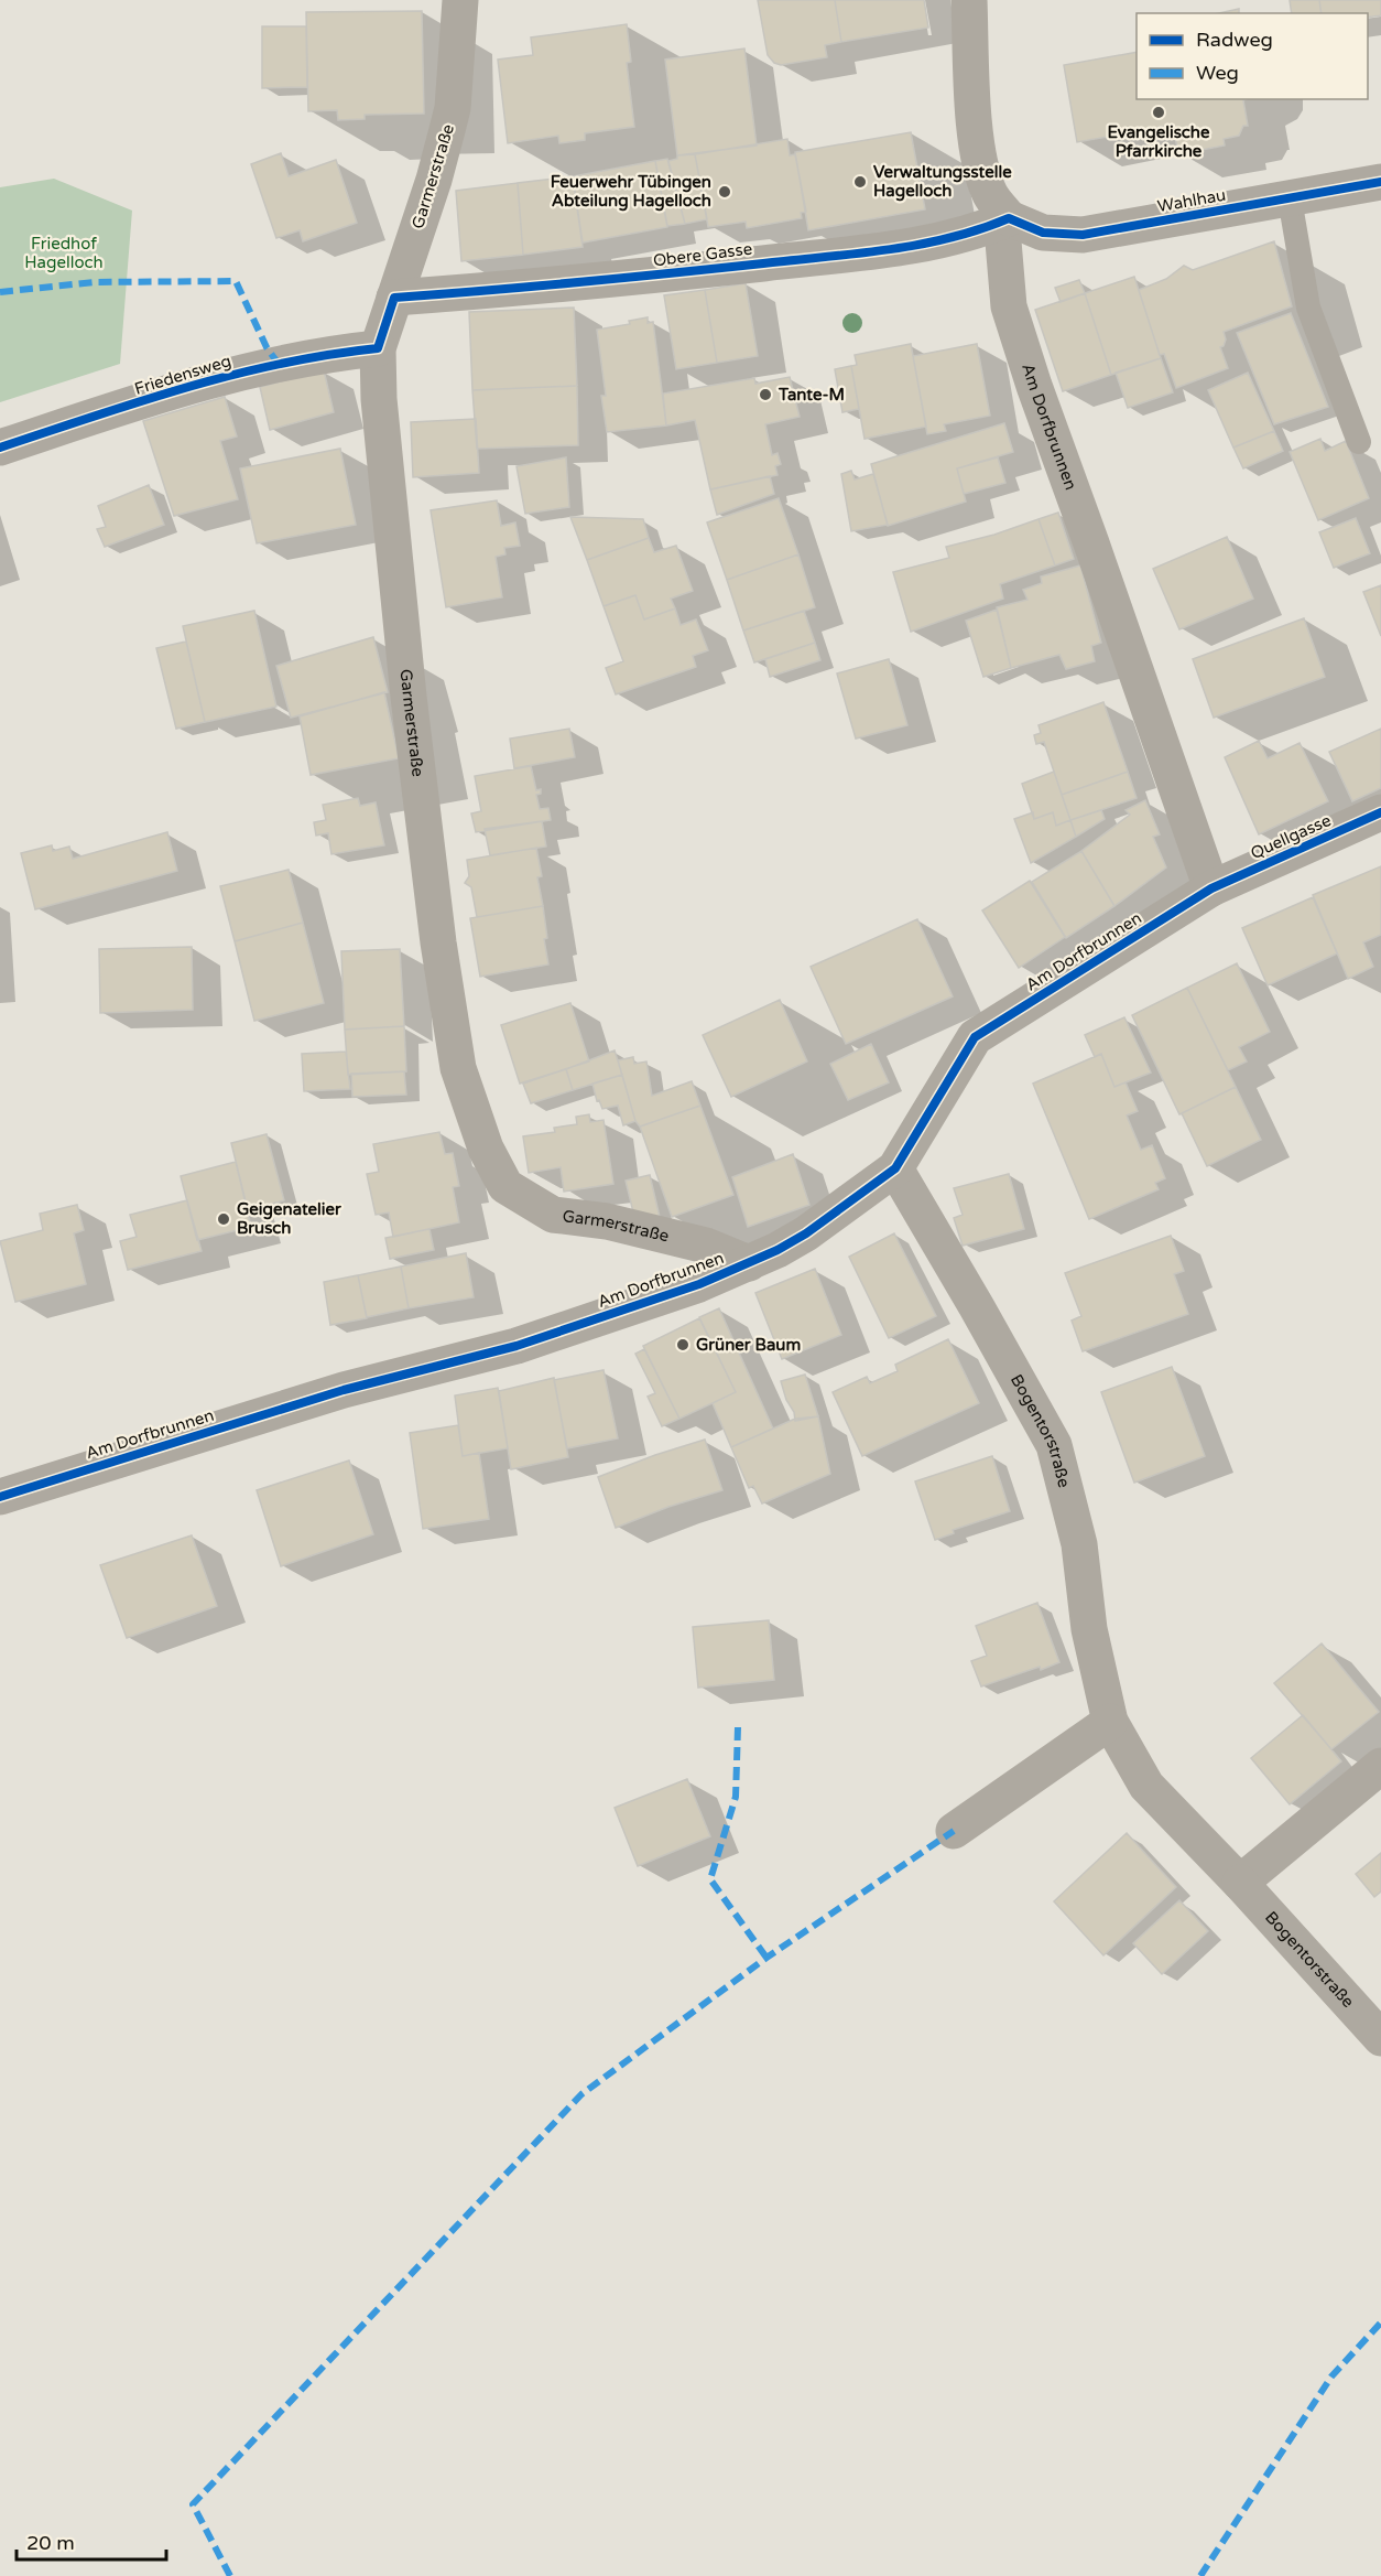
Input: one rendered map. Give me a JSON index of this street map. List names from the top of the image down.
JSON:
{
  "streets": {
    "street": [
      "Garmerstraße",
      "Wahlhau",
      "Obere Gasse",
      "Friedensweg",
      "Am Dorfbrunnen",
      "Quellgasse",
      "Bogentorstraße"
    ]
  },
  "crossings": [
    ["Garmerstraße", "Obere Gasse"],
    ["Garmerstraße", "Friedensweg"],
    ["Garmerstraße", "Am Dorfbrunnen"],
    ["Wahlhau", "Obere Gasse"],
    ["Wahlhau", "Am Dorfbrunnen"],
    ["Obere Gasse", "Am Dorfbrunnen"],
    ["Am Dorfbrunnen", "Quellgasse"],
    ["Am Dorfbrunnen", "Bogentorstraße"]
  ],
  "parks": ["Friedhof Hagelloch"],
  "places": [
    "Evangelische Pfarrkirche",
    "Verwaltungsstelle Hagelloch",
    "Feuerwehr Tübingen Abteilung Hagelloch",
    "Tante-M",
    "Geigenatelier Brusch",
    "Grüner Baum"
  ],
  "legend": ["Radweg", "Weg"],
  "scale_bar": "20 m"
}
